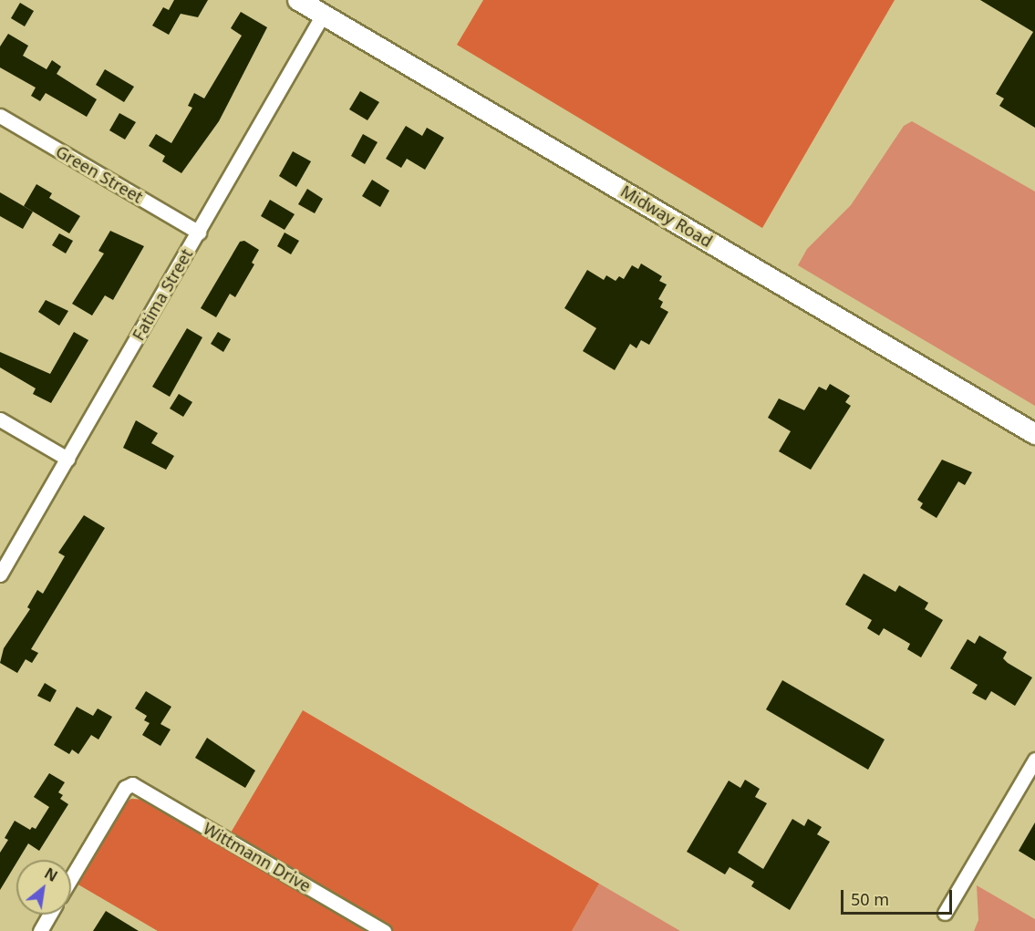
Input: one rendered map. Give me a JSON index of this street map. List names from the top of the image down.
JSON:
{
  "streets": {
    "main road": ["Midway Road"],
    "street": ["Green Street", "Fatima Street", "Wittmann Drive"]
  },
  "crossings": [
    ["Green Street", "Fatima Street"],
    ["Midway Road", "Fatima Street"]
  ],
  "scale_bar": "50 m",
  "north": "top right"
}
